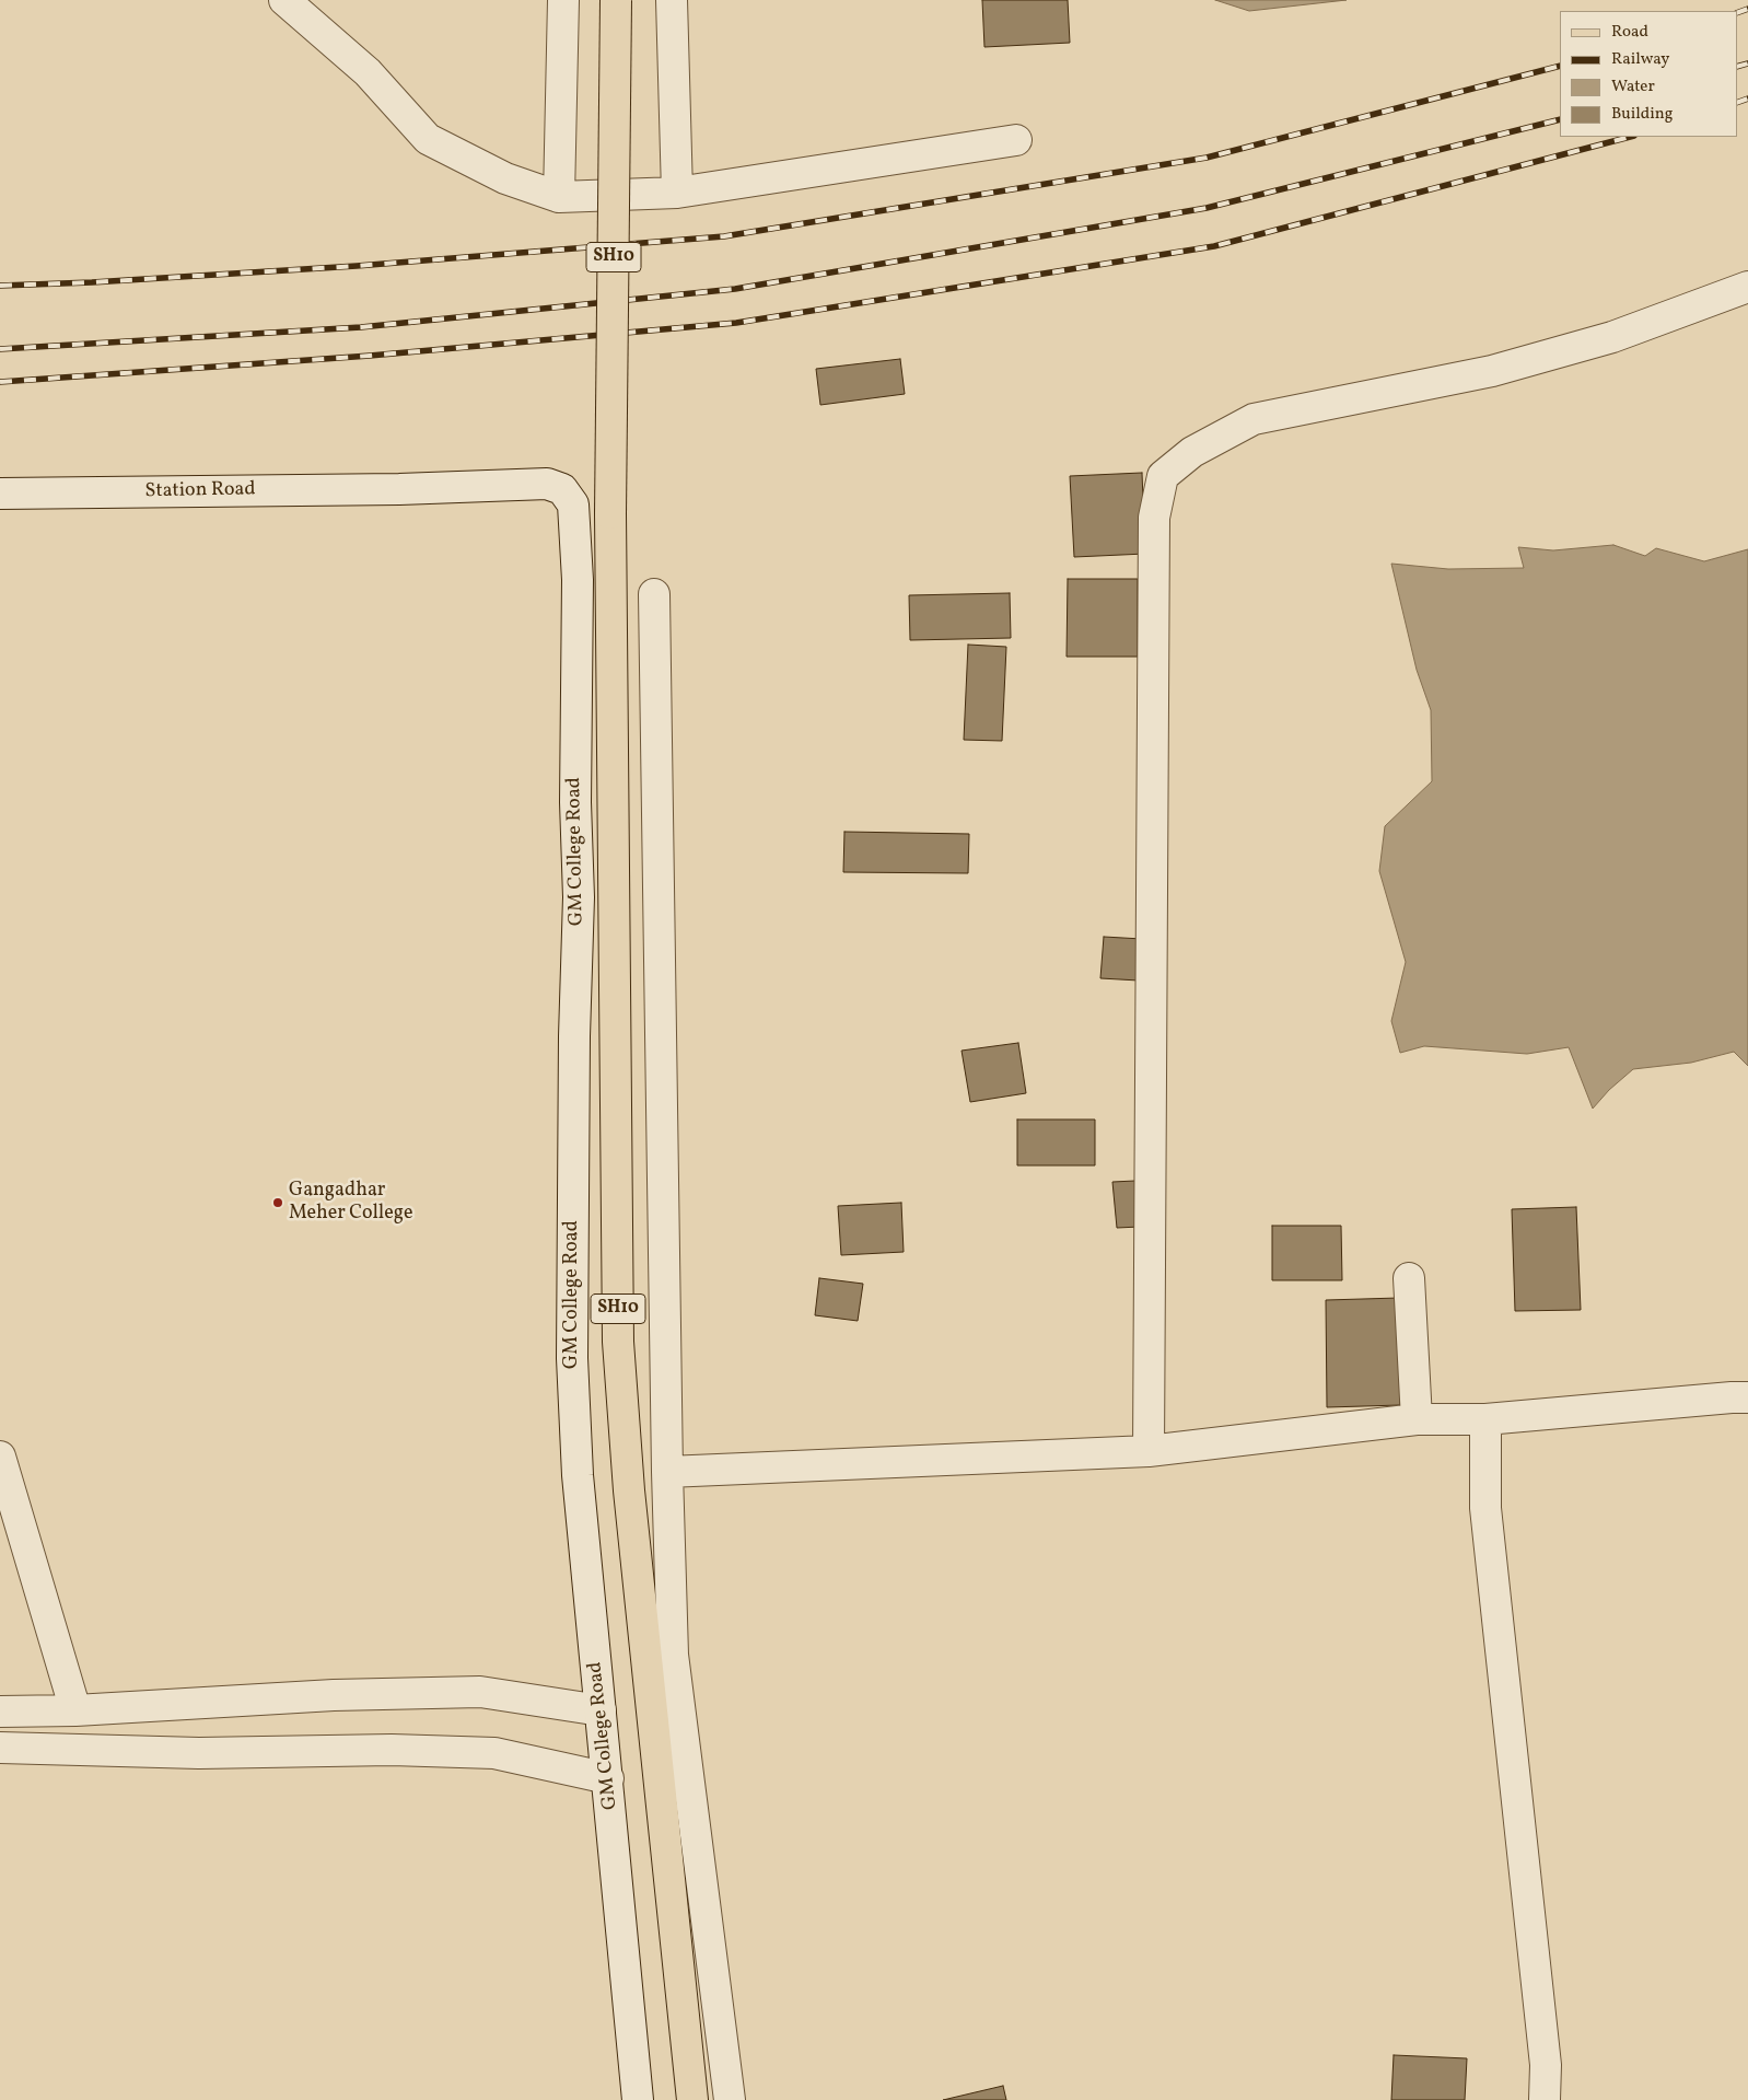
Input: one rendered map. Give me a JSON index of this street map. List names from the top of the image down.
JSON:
{
  "streets": {
    "main road": ["SH10"],
    "street": ["Station Road", "GM College Road"]
  },
  "crossings": [
    ["Station Road", "GM College Road"]
  ],
  "places": ["Gangadhar Meher College"],
  "legend": [
    "Road",
    "Railway",
    "Water",
    "Building"
  ]
}
